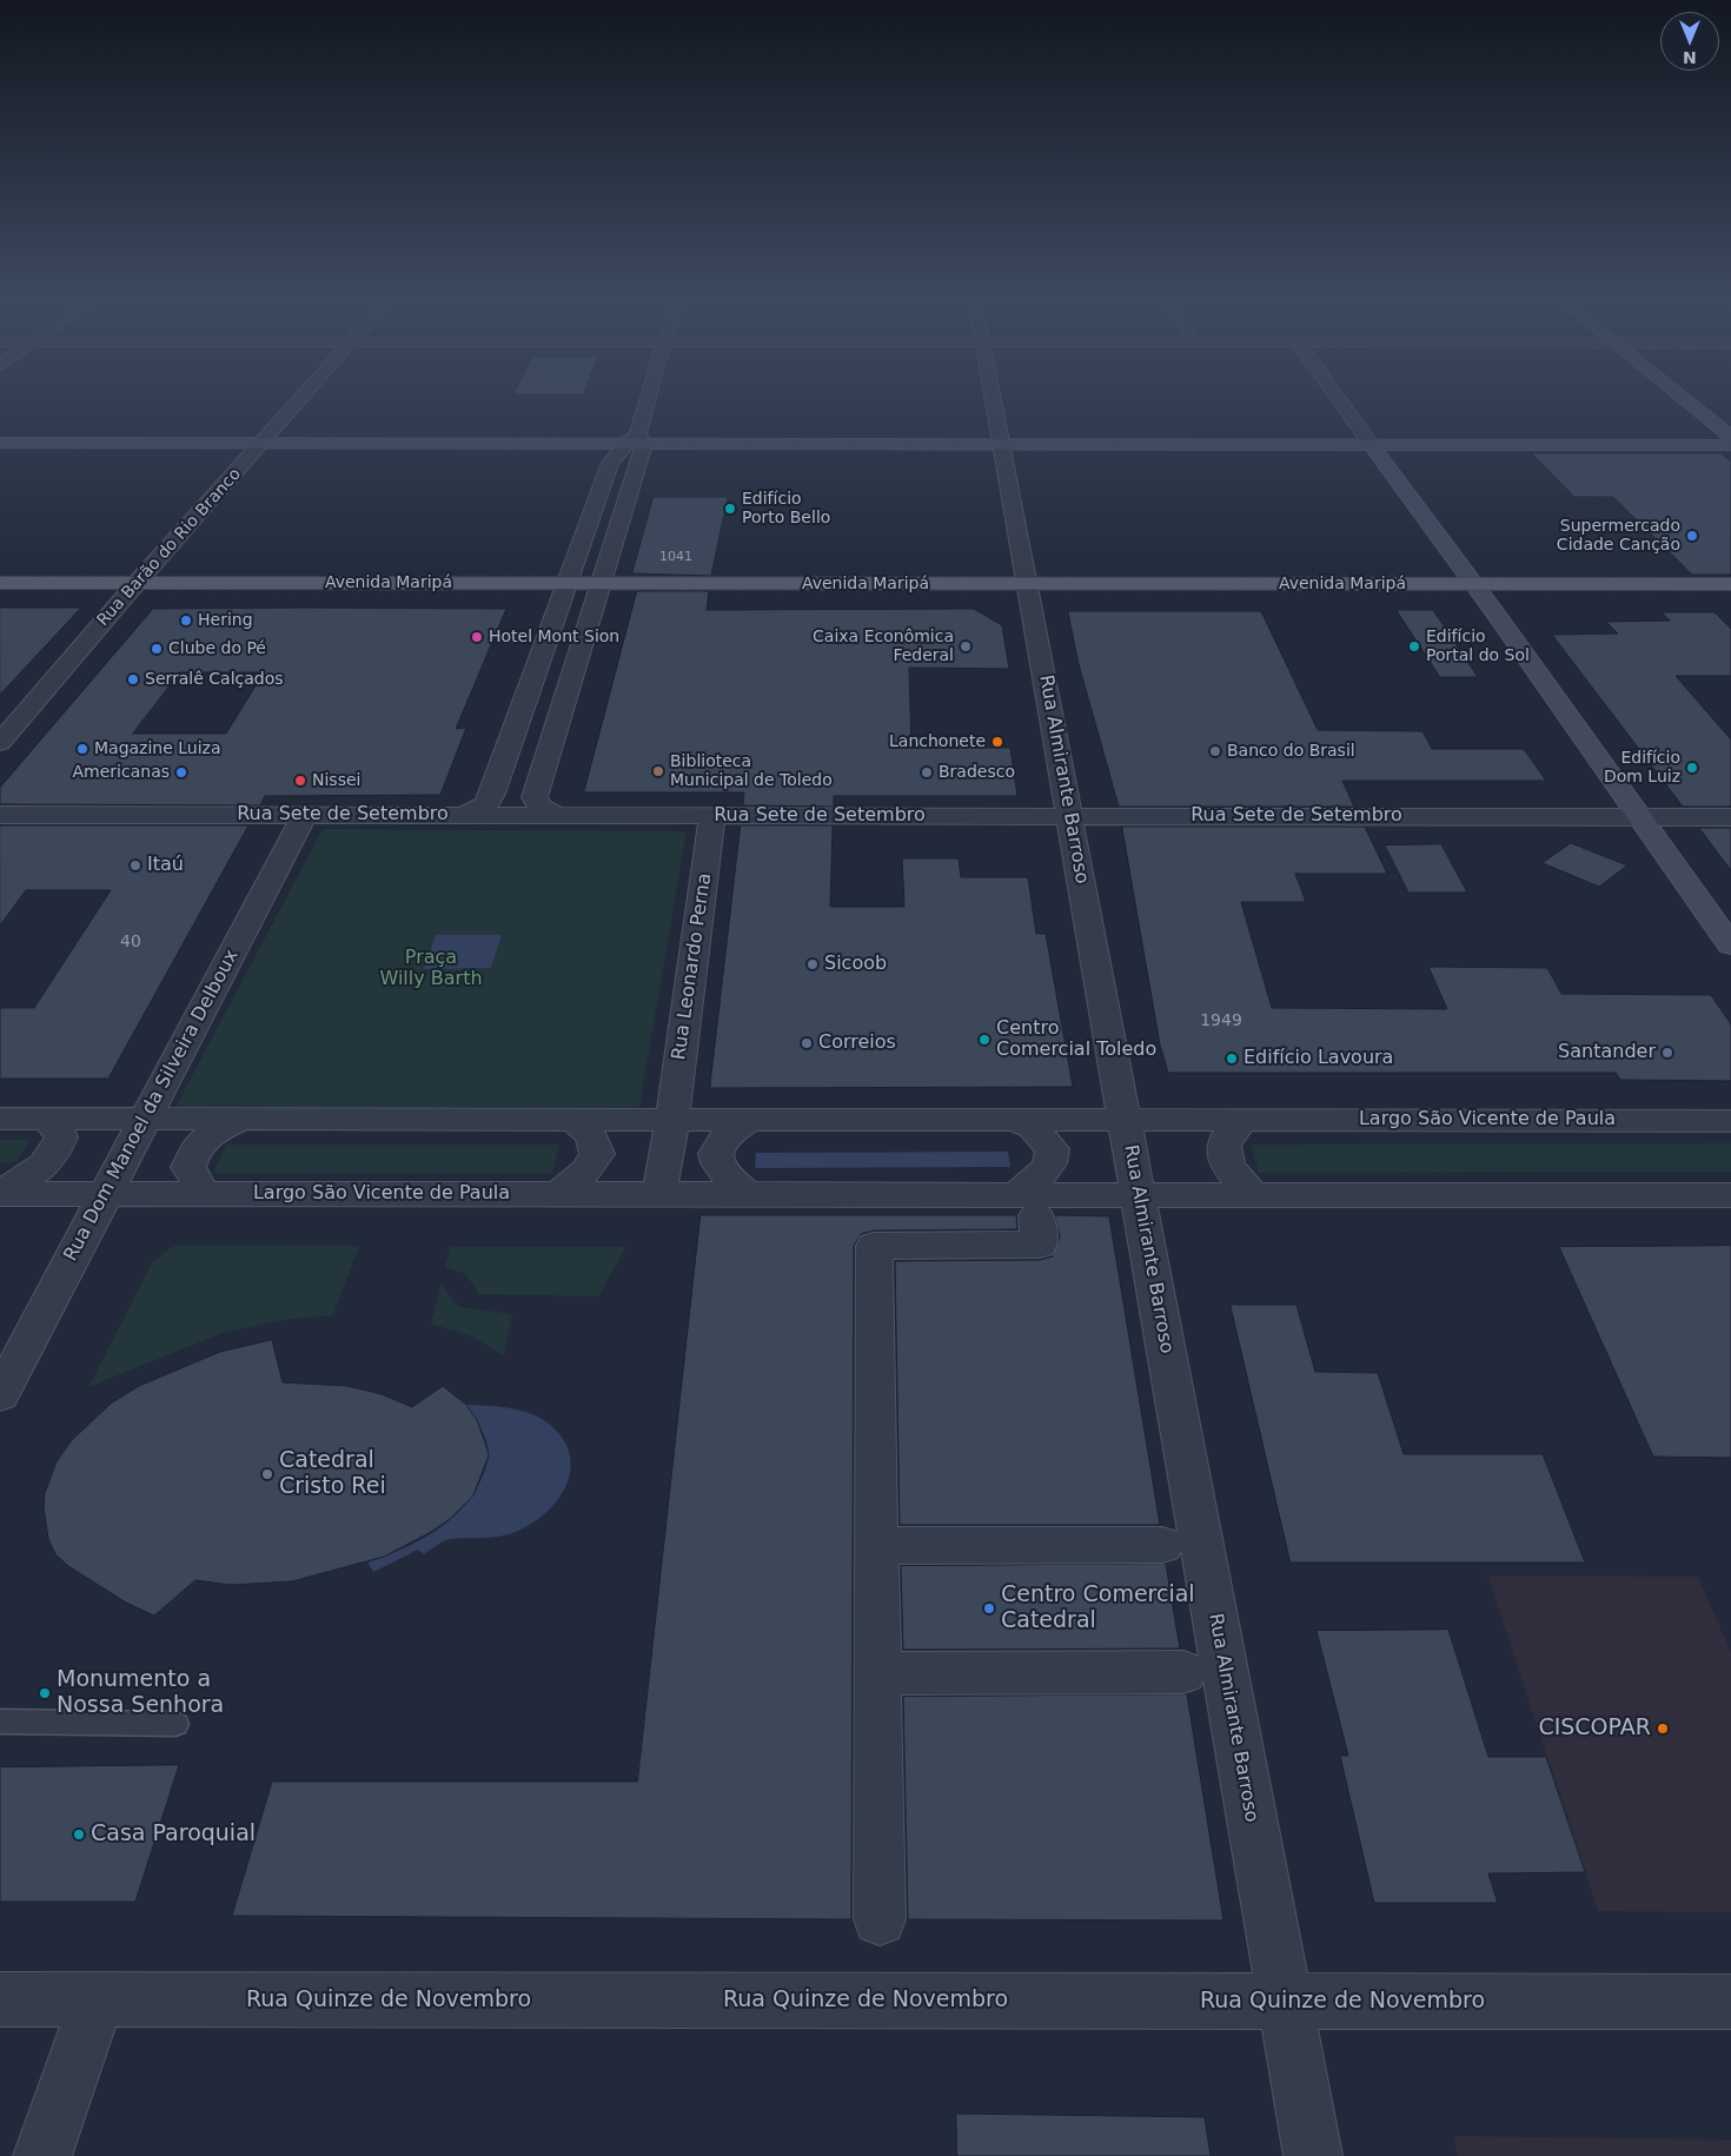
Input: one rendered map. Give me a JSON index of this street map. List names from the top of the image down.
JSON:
{
  "streets": {
    "main road": ["Avenida Maripá"],
    "street": [
      "Rua Barão do Rio Branco",
      "Rua Almirante Barroso",
      "Rua Sete de Setembro",
      "Rua Leonardo Perna",
      "Rua Dom Manoel da Silveira Delboux",
      "Largo São Vicente de Paula",
      "Rua Quinze de Novembro"
    ]
  },
  "crossings": [
    ["Rua Barão do Rio Branco", "Avenida Maripá"],
    ["Avenida Maripá", "Rua Almirante Barroso"],
    ["Rua Almirante Barroso", "Rua Sete de Setembro"],
    ["Rua Almirante Barroso", "Largo São Vicente de Paula"],
    ["Rua Almirante Barroso", "Rua Quinze de Novembro"],
    ["Rua Sete de Setembro", "Rua Leonardo Perna"],
    ["Rua Sete de Setembro", "Rua Dom Manoel da Silveira Delboux"],
    ["Rua Leonardo Perna", "Largo São Vicente de Paula"],
    ["Rua Dom Manoel da Silveira Delboux", "Largo São Vicente de Paula"]
  ],
  "parks": ["Praça Willy Barth"],
  "places": [
    "Edifício Porto Bello",
    "Supermercado Cidade Canção",
    "Hering",
    "Hotel Mont Sion",
    "Caixa Econômica Federal",
    "Edifício Portal do Sol",
    "Clube do Pé",
    "Serralê Calçados",
    "Lanchonete",
    "Magazine Luiza",
    "Banco do Brasil",
    "Edifício Dom Luiz",
    "Biblioteca Municipal de Toledo",
    "Americanas",
    "Bradesco",
    "Nissei",
    "Itaú",
    "Sicoob",
    "Centro Comercial Toledo",
    "Correios",
    "Santander",
    "Edifício Lavoura",
    "Catedral Cristo Rei",
    "Centro Comercial Catedral",
    "Monumento a Nossa Senhora",
    "CISCOPAR",
    "Casa Paroquial"
  ],
  "house_numbers": ["1041", "40", "1949"],
  "north": "bottom"
}
